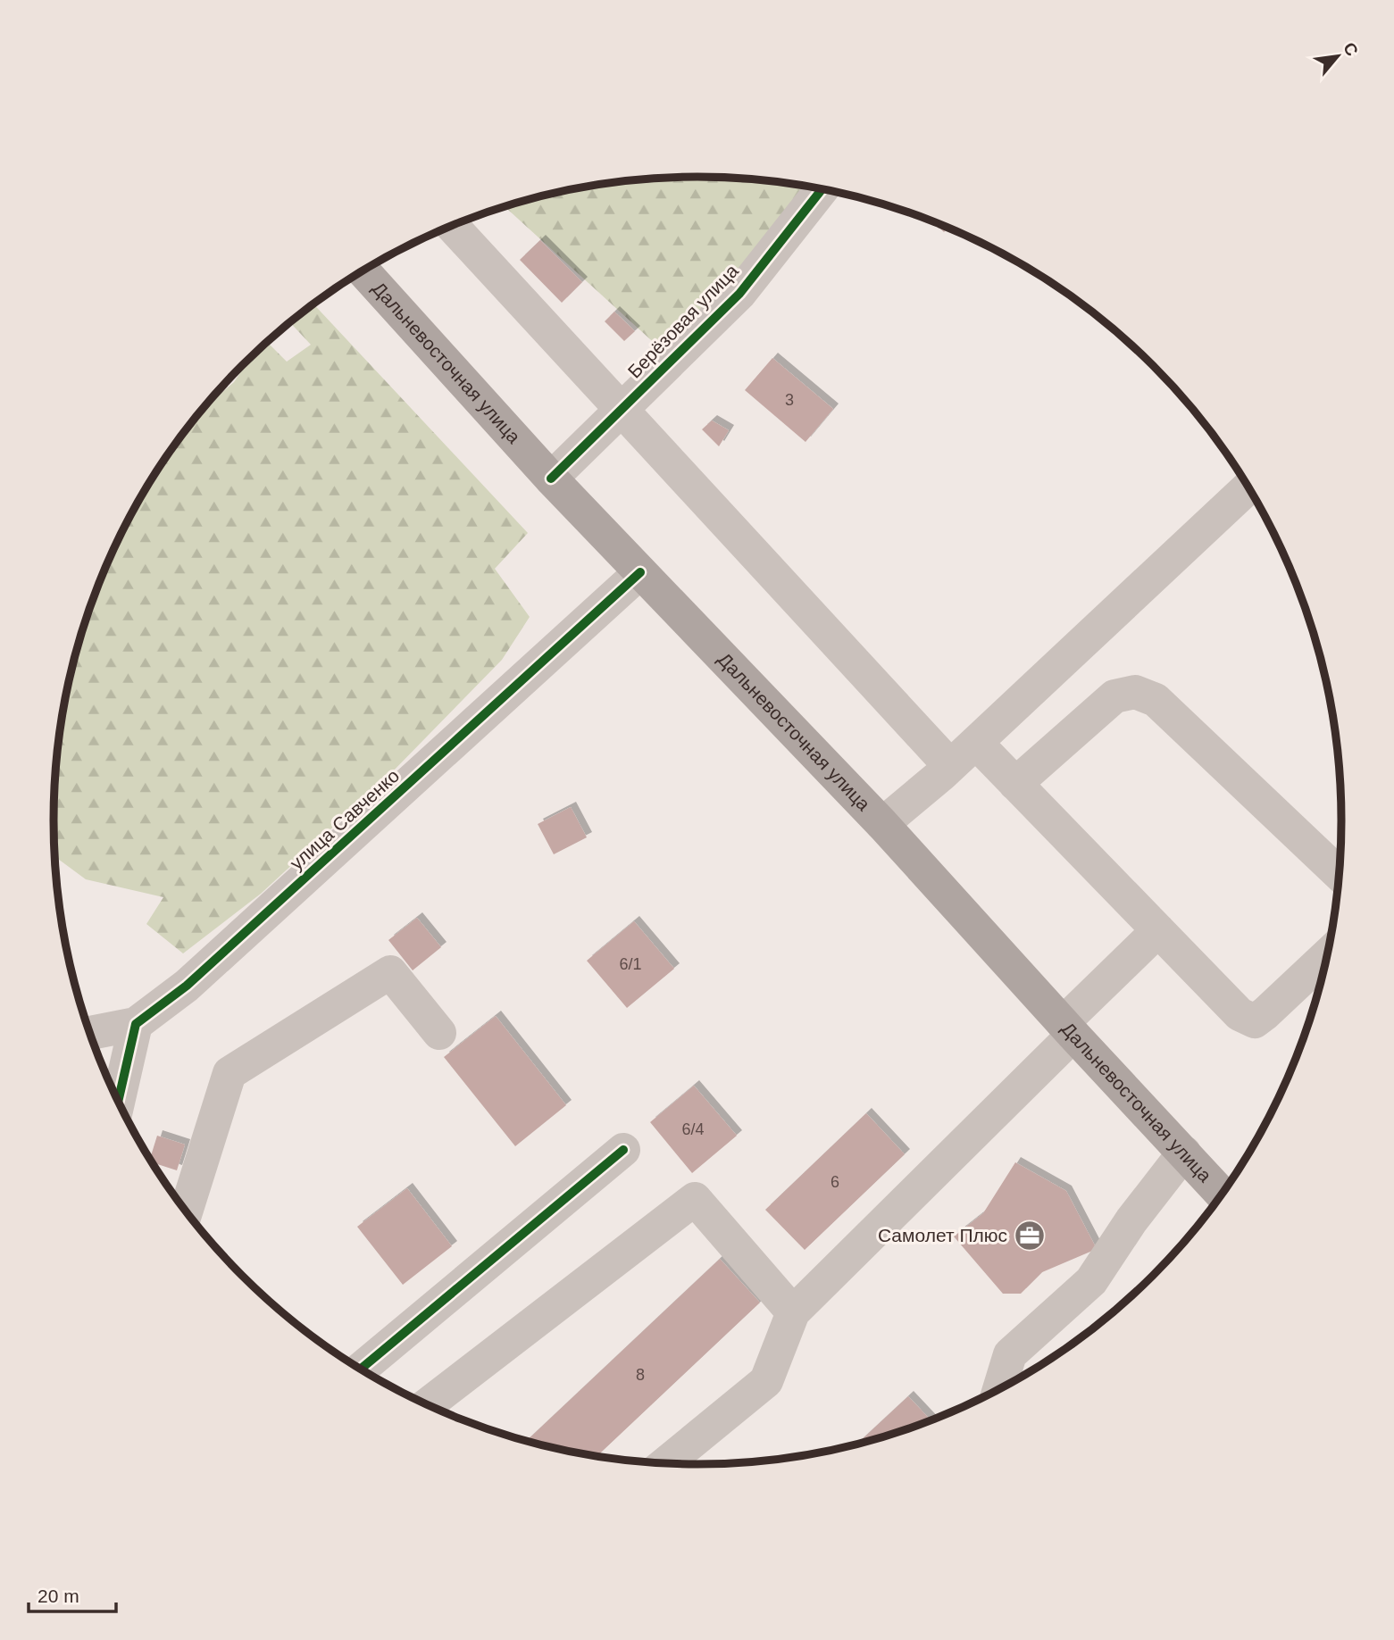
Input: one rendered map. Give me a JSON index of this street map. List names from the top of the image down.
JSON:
{
  "streets": {
    "main road": ["Дальневосточная улица"],
    "street": ["Берёзовая улица", "улица Савченко"]
  },
  "crossings": [
    ["Берёзовая улица", "Дальневосточная улица"],
    ["Дальневосточная улица", "улица Савченко"]
  ],
  "places": {
    "office": ["Самолет Плюс"]
  },
  "house_numbers": [
    "3",
    "6/1",
    "6/4",
    "6",
    "8"
  ],
  "scale_bar": "20 m",
  "north": "top right"
}
